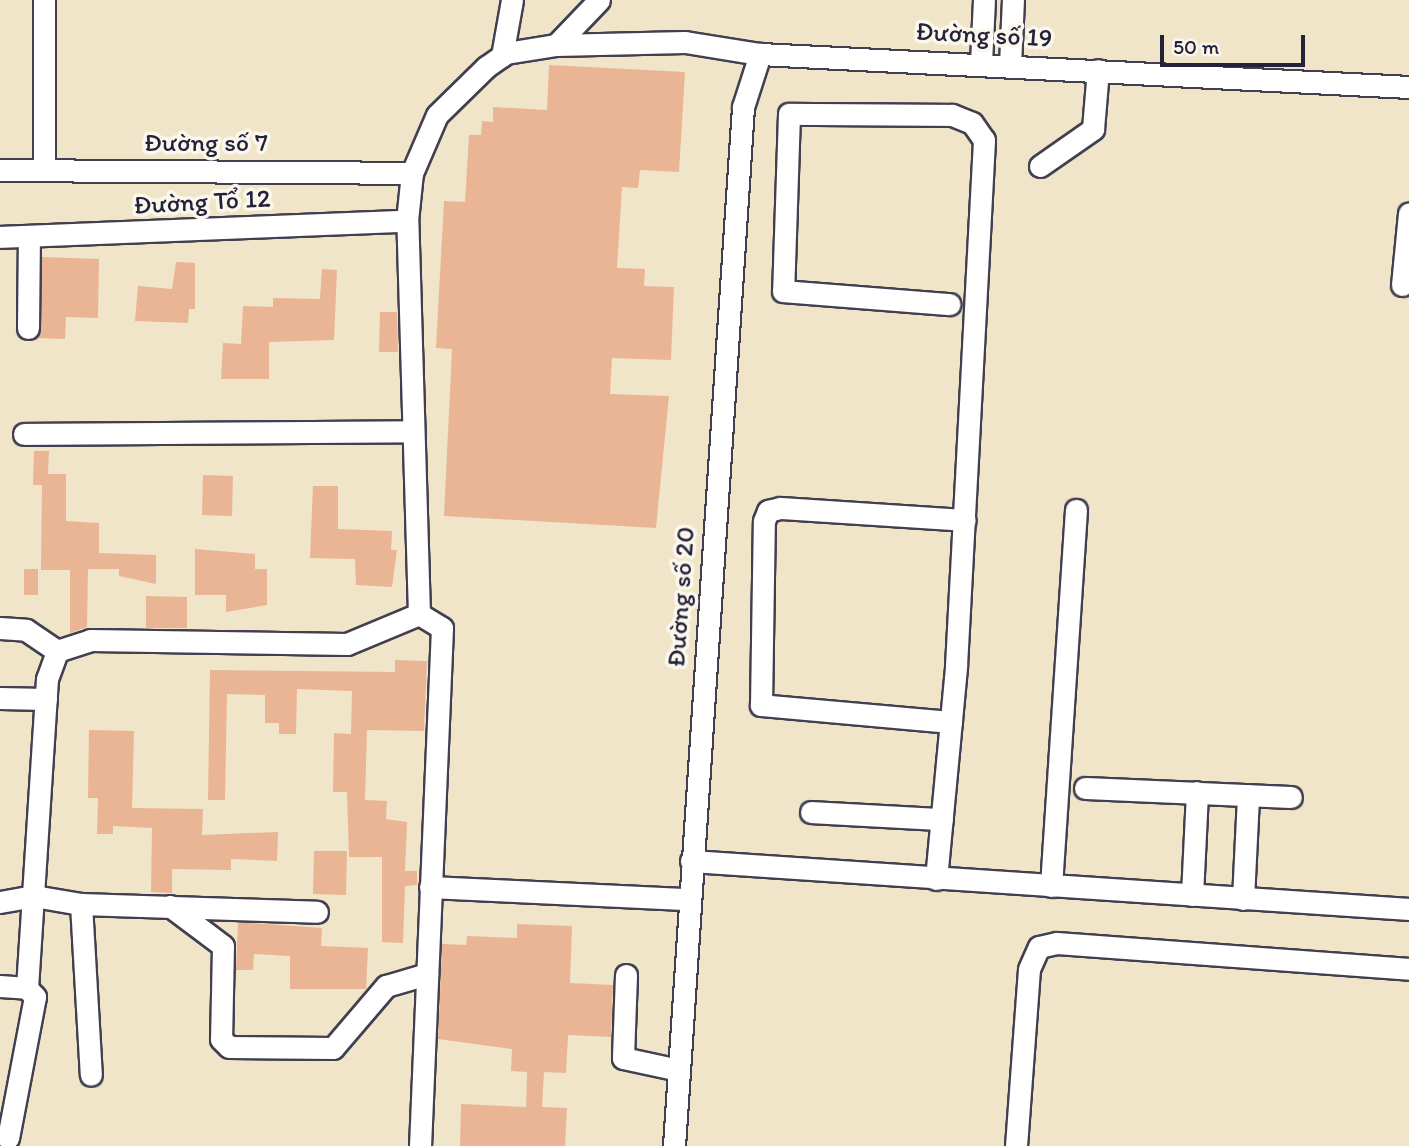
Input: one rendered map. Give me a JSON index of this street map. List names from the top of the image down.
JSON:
{
  "streets": {
    "street": [
      "Đường số 19",
      "Đường số 7",
      "Đường Tổ 12",
      "Đường số 20"
    ]
  },
  "crossings": [
    ["Đường số 19", "Đường số 20"]
  ],
  "scale_bar": "50 m"
}
